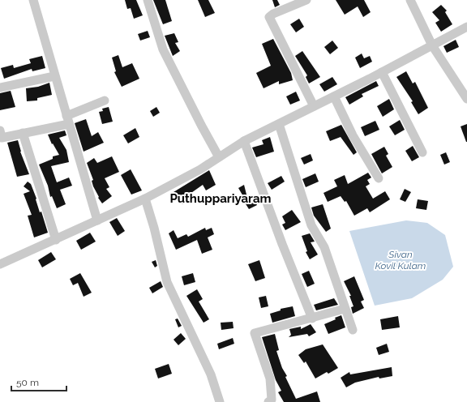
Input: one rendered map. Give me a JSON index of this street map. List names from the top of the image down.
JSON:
{
  "districts": ["Puthuppariyaram"],
  "water": ["Sivan Kovil Kulam"],
  "scale_bar": "50 m"
}
